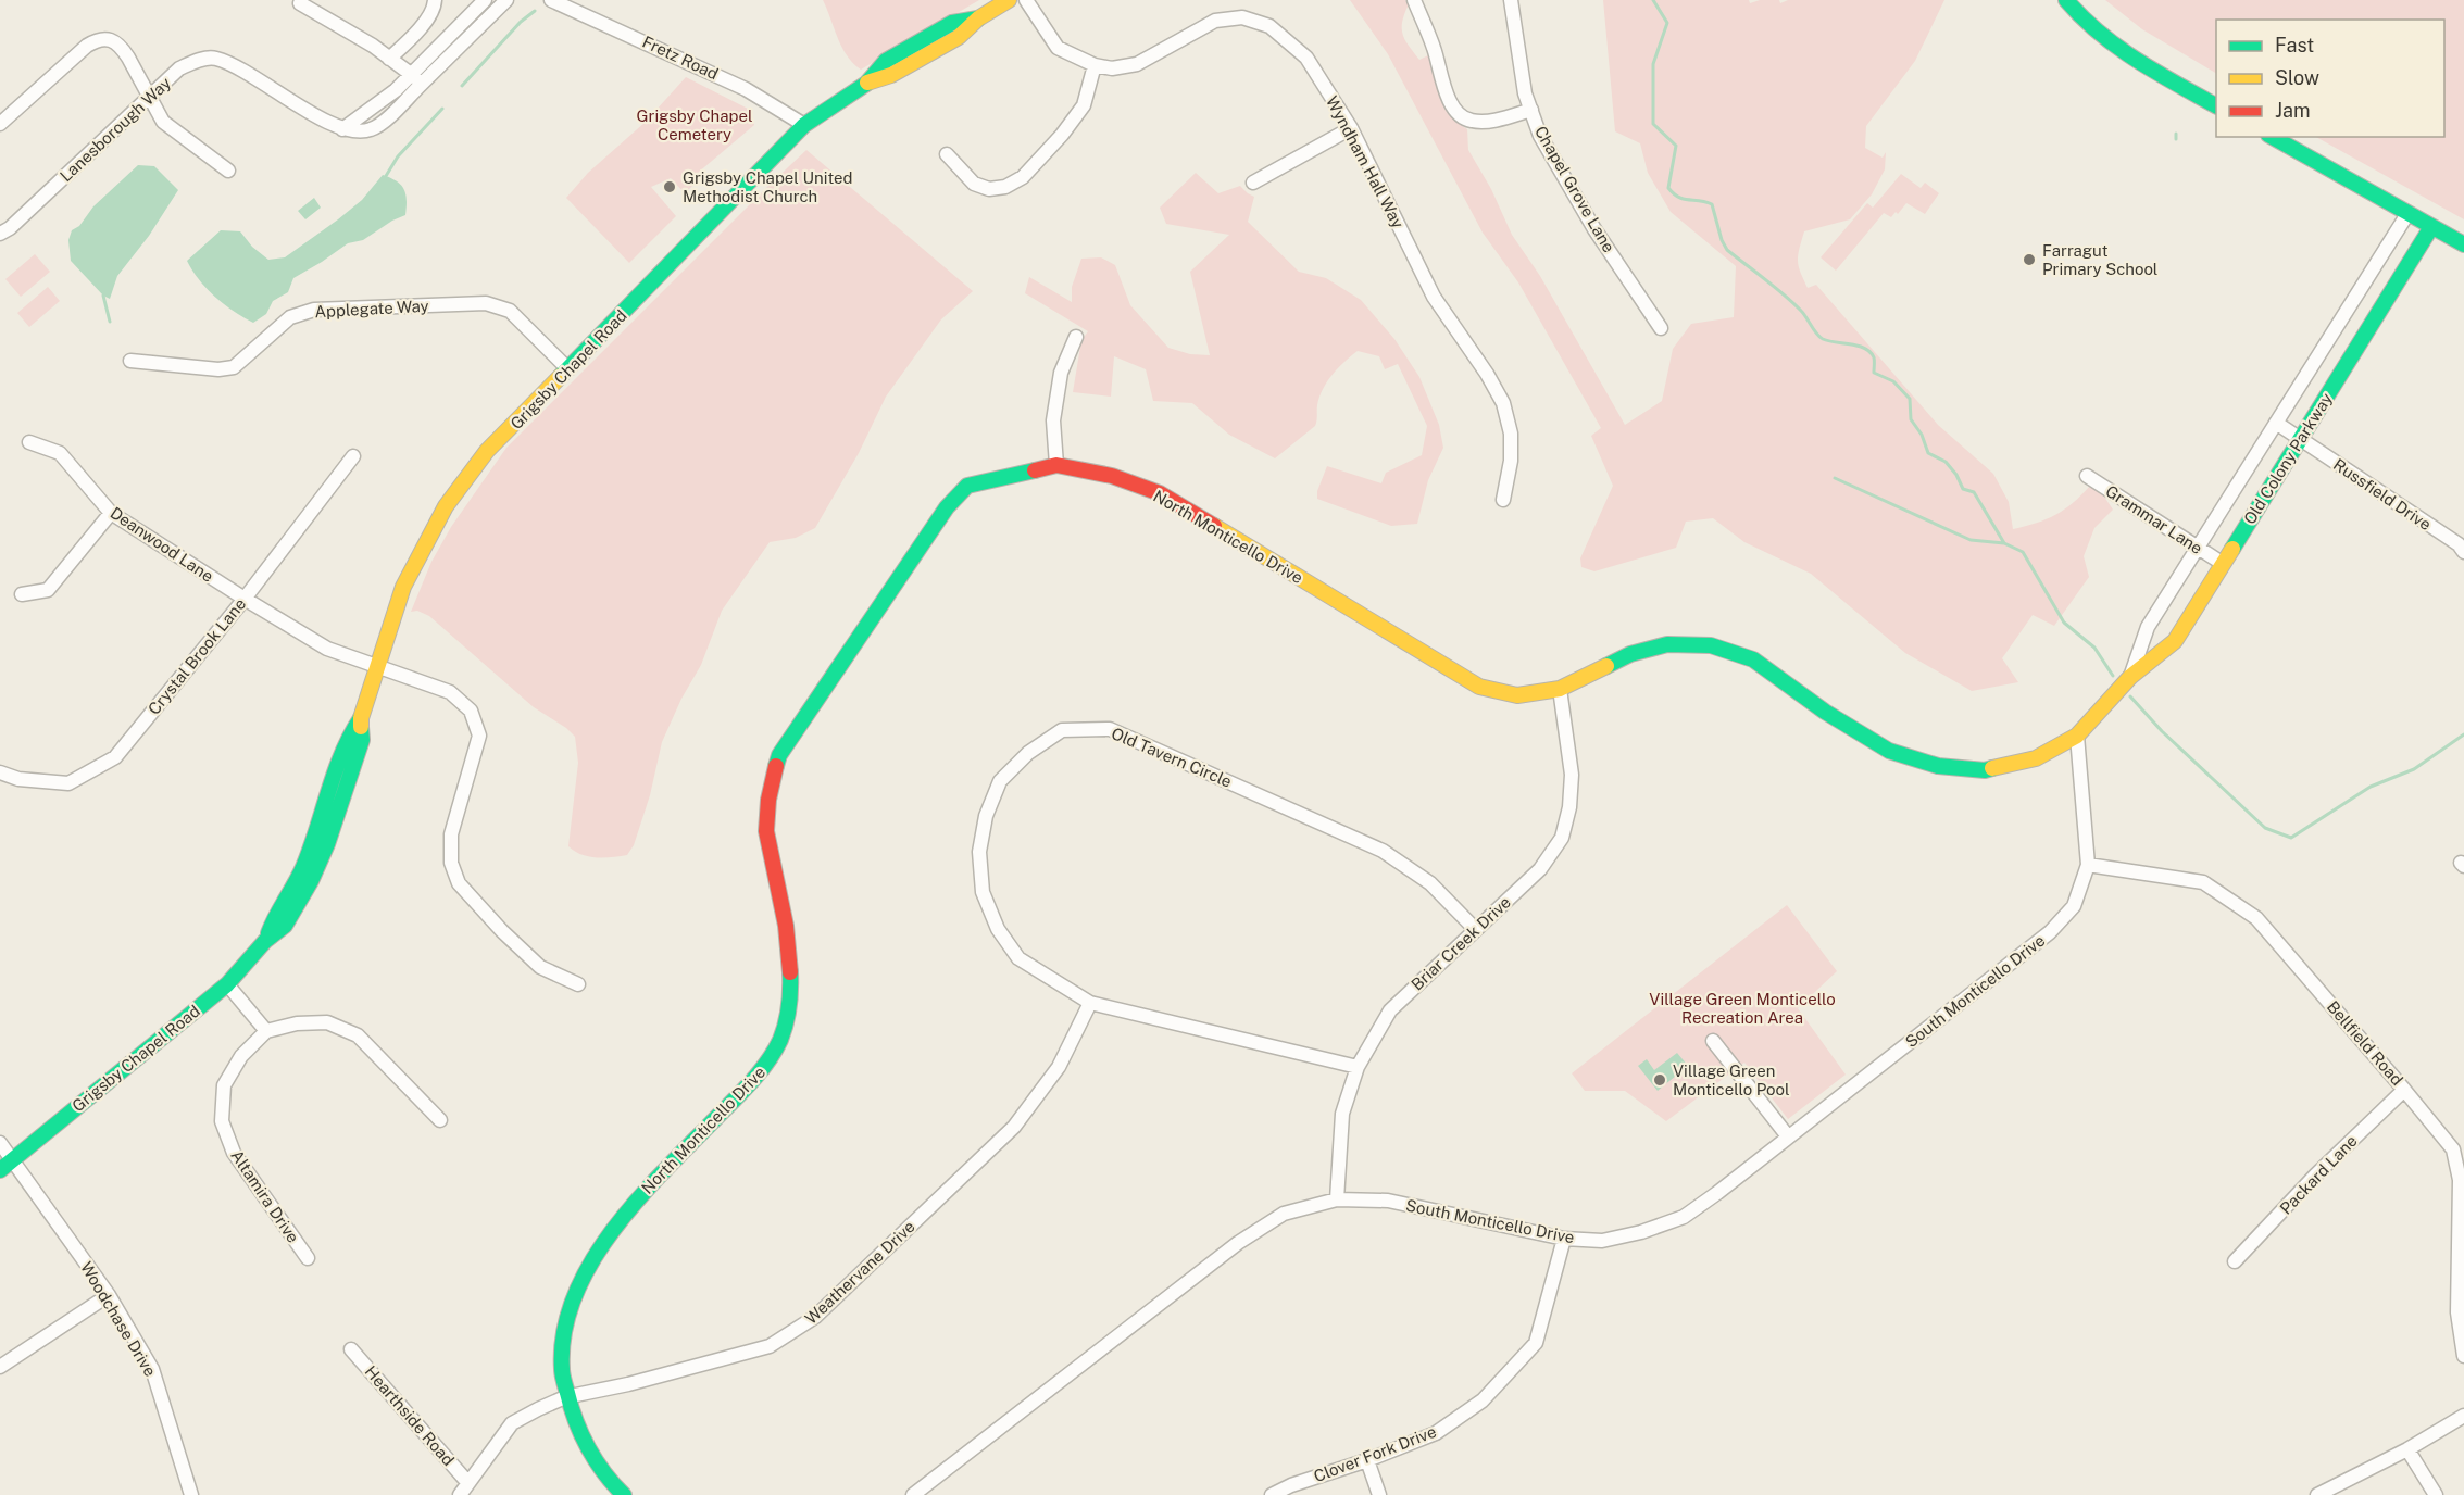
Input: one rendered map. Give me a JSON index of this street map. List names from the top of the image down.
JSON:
{
  "streets": {
    "street": [
      "Fretz Road",
      "Lanesborough Way",
      "Wyndham Hall Way",
      "Chapel Grove Lane",
      "Applegate Way",
      "Grigsby Chapel Road",
      "Old Colony Parkway",
      "Russfield Drive",
      "Grammar Lane",
      "North Monticello Drive",
      "Deanwood Lane",
      "Crystal Brook Lane",
      "Old Tavern Circle",
      "Briar Creek Drive",
      "South Monticello Drive",
      "Bellfield Road",
      "Packard Lane",
      "Altamira Drive",
      "Weathervane Drive",
      "Woodchase Drive",
      "Hearthside Road",
      "Clover Fork Drive"
    ]
  },
  "crossings": [
    ["Fretz Road", "Grigsby Chapel Road"],
    ["Applegate Way", "Grigsby Chapel Road"],
    ["Grigsby Chapel Road", "Deanwood Lane"],
    ["Grigsby Chapel Road", "Woodchase Drive"],
    ["Old Colony Parkway", "Russfield Drive"],
    ["Old Colony Parkway", "Grammar Lane"],
    ["Old Colony Parkway", "North Monticello Drive"],
    ["Old Colony Parkway", "South Monticello Drive"],
    ["North Monticello Drive", "Briar Creek Drive"],
    ["North Monticello Drive", "South Monticello Drive"],
    ["North Monticello Drive", "Weathervane Drive"],
    ["Deanwood Lane", "Crystal Brook Lane"],
    ["Old Tavern Circle", "Briar Creek Drive"],
    ["Old Tavern Circle", "Weathervane Drive"],
    ["Briar Creek Drive", "South Monticello Drive"],
    ["South Monticello Drive", "Bellfield Road"],
    ["South Monticello Drive", "Clover Fork Drive"],
    ["Bellfield Road", "Packard Lane"],
    ["Weathervane Drive", "Hearthside Road"]
  ],
  "parks": ["Grigsby Chapel Cemetery", "Village Green Monticello Recreation Area"],
  "places": ["Grigsby Chapel United Methodist Church", "Farragut Primary School", "Village Green Monticello Pool"],
  "legend": ["Fast", "Slow", "Jam"]
}
